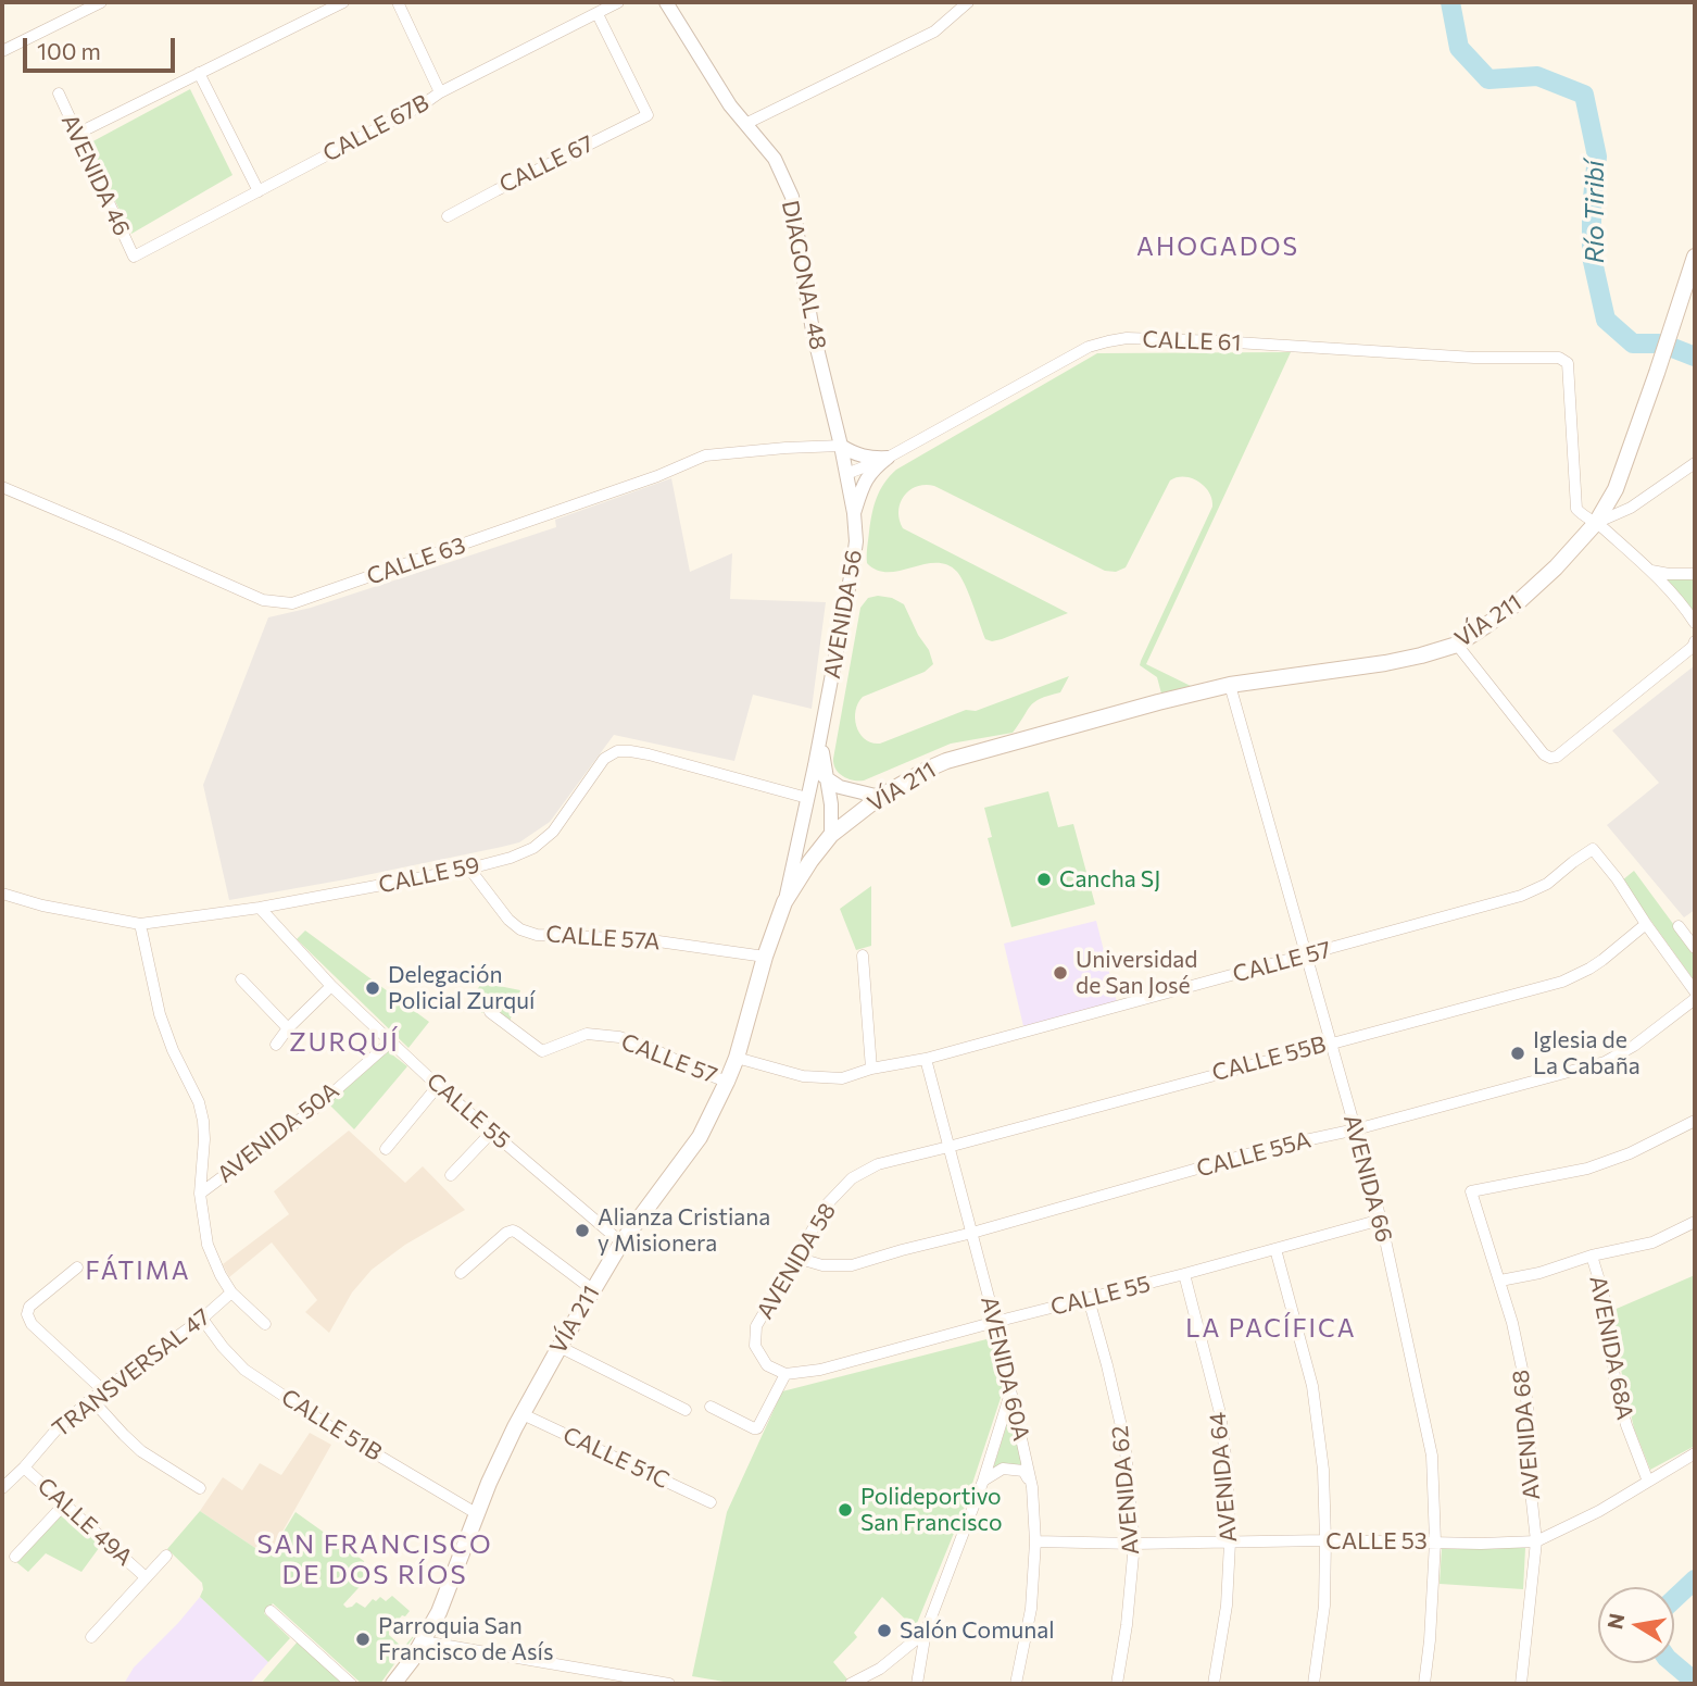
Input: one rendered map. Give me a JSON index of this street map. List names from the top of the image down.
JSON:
{
  "streets": {
    "main road": ["VÍA 211"],
    "street": [
      "CALLE 67B",
      "CALLE 67",
      "AVENIDA 46",
      "DIAGONAL 48",
      "CALLE 61",
      "CALLE 63",
      "AVENIDA 56",
      "CALLE 59",
      "CALLE 57A",
      "CALLE 57",
      "CALLE 55B",
      "CALLE 55",
      "AVENIDA 50A",
      "CALLE 55A",
      "AVENIDA 66",
      "AVENIDA 58",
      "AVENIDA 68A",
      "AVENIDA 60A",
      "TRANSVERSAL 47",
      "CALLE 51B",
      "AVENIDA 68",
      "CALLE 51C",
      "AVENIDA 64",
      "AVENIDA 62",
      "CALLE 49A",
      "CALLE 53"
    ]
  },
  "crossings": [
    ["CALLE 67B", "CALLE 67"],
    ["CALLE 67B", "AVENIDA 46"],
    ["DIAGONAL 48", "CALLE 63"],
    ["DIAGONAL 48", "AVENIDA 56"],
    ["CALLE 61", "AVENIDA 56"],
    ["CALLE 61", "VÍA 211"],
    ["CALLE 63", "AVENIDA 56"],
    ["AVENIDA 56", "VÍA 211"],
    ["AVENIDA 56", "CALLE 59"],
    ["VÍA 211", "CALLE 57A"],
    ["VÍA 211", "CALLE 57"],
    ["VÍA 211", "CALLE 55"],
    ["VÍA 211", "AVENIDA 66"],
    ["VÍA 211", "CALLE 51B"],
    ["VÍA 211", "CALLE 51C"],
    ["CALLE 59", "CALLE 57A"],
    ["CALLE 59", "CALLE 55"],
    ["CALLE 57", "CALLE 55B"],
    ["CALLE 57", "AVENIDA 66"],
    ["CALLE 57", "AVENIDA 60A"],
    ["CALLE 55B", "AVENIDA 66"],
    ["CALLE 55B", "AVENIDA 58"],
    ["CALLE 55B", "AVENIDA 60A"],
    ["CALLE 55", "AVENIDA 50A"],
    ["CALLE 55", "AVENIDA 66"],
    ["CALLE 55", "AVENIDA 58"],
    ["CALLE 55", "AVENIDA 60A"],
    ["CALLE 55", "AVENIDA 64"],
    ["CALLE 55", "AVENIDA 62"],
    ["CALLE 55A", "AVENIDA 66"],
    ["CALLE 55A", "AVENIDA 58"],
    ["CALLE 55A", "AVENIDA 60A"],
    ["AVENIDA 66", "CALLE 53"],
    ["AVENIDA 68A", "CALLE 53"],
    ["AVENIDA 60A", "CALLE 53"],
    ["TRANSVERSAL 47", "CALLE 51B"],
    ["TRANSVERSAL 47", "CALLE 49A"],
    ["AVENIDA 68", "CALLE 53"],
    ["AVENIDA 64", "CALLE 53"],
    ["AVENIDA 62", "CALLE 53"]
  ],
  "districts": [
    "AHOGADOS",
    "ZURQUÍ",
    "FÁTIMA",
    "LA PACÍFICA",
    "SAN FRANCISCO DE DOS RÍOS"
  ],
  "water": ["Río Tiribí"],
  "places": [
    "Cancha SJ",
    "Universidad de San José",
    "Delegación Policial Zurquí",
    "Iglesia de La Cabaña",
    "Alianza Cristiana y Misionera",
    "Polideportivo San Francisco",
    "Salón Comunal",
    "Parroquia San Francisco de Asís"
  ],
  "scale_bar": "100 m",
  "north": "left"
}
